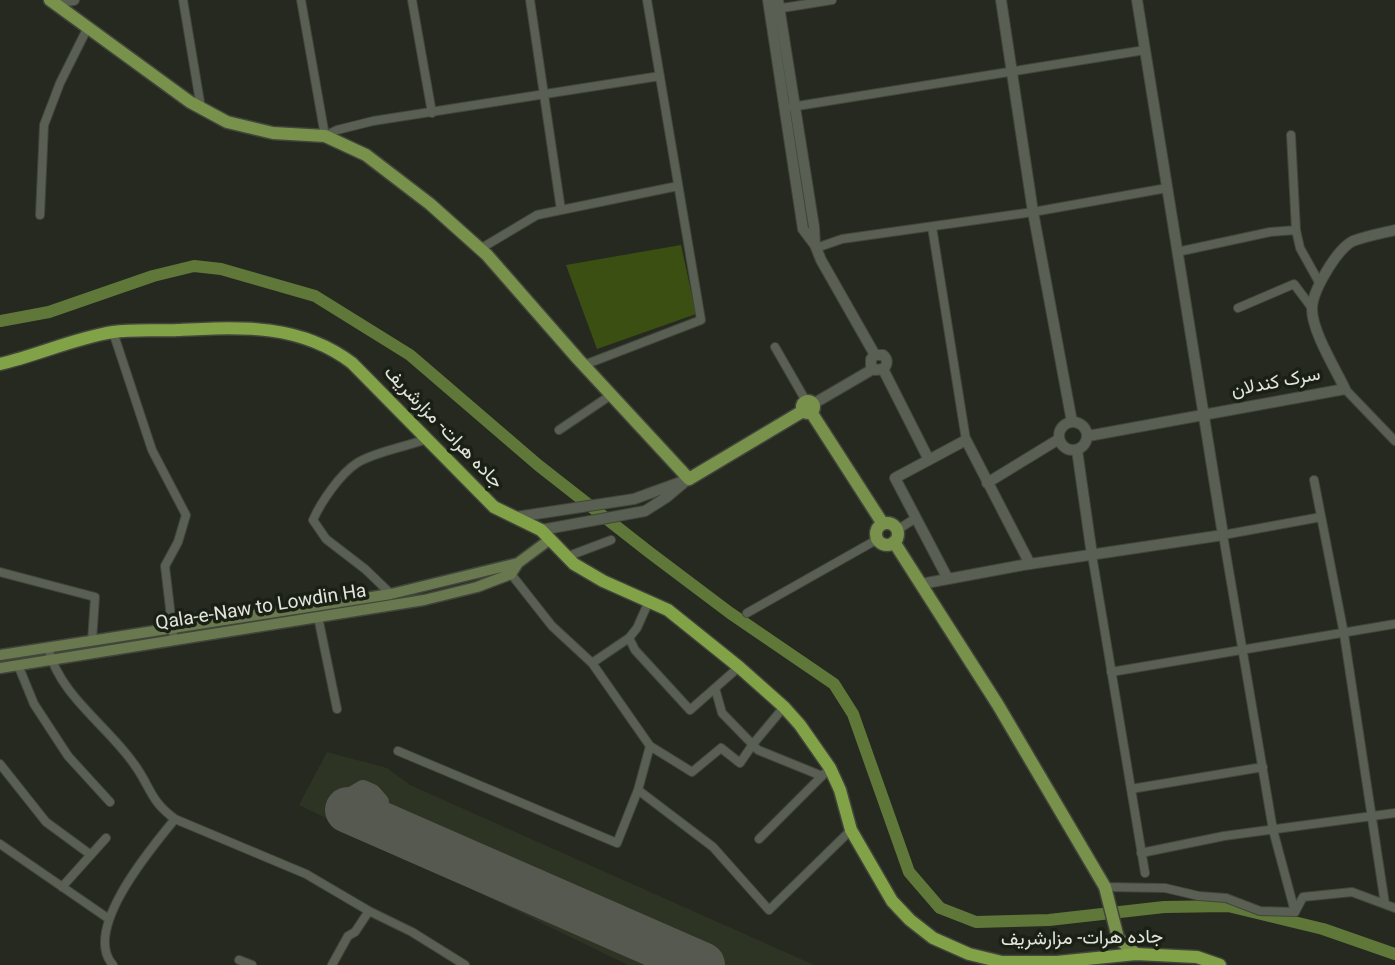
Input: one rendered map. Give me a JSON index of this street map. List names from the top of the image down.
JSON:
{
  "streets": {
    "highway": ["جاده هرات- مزارشریف"],
    "main road": ["Qala-e-Naw to Lowdin Ha"],
    "street": ["سرک کندلان"]
  },
  "crossings": [
    ["جاده هرات- مزارشریف", "Qala-e-Naw to Lowdin Ha"]
  ]
}
